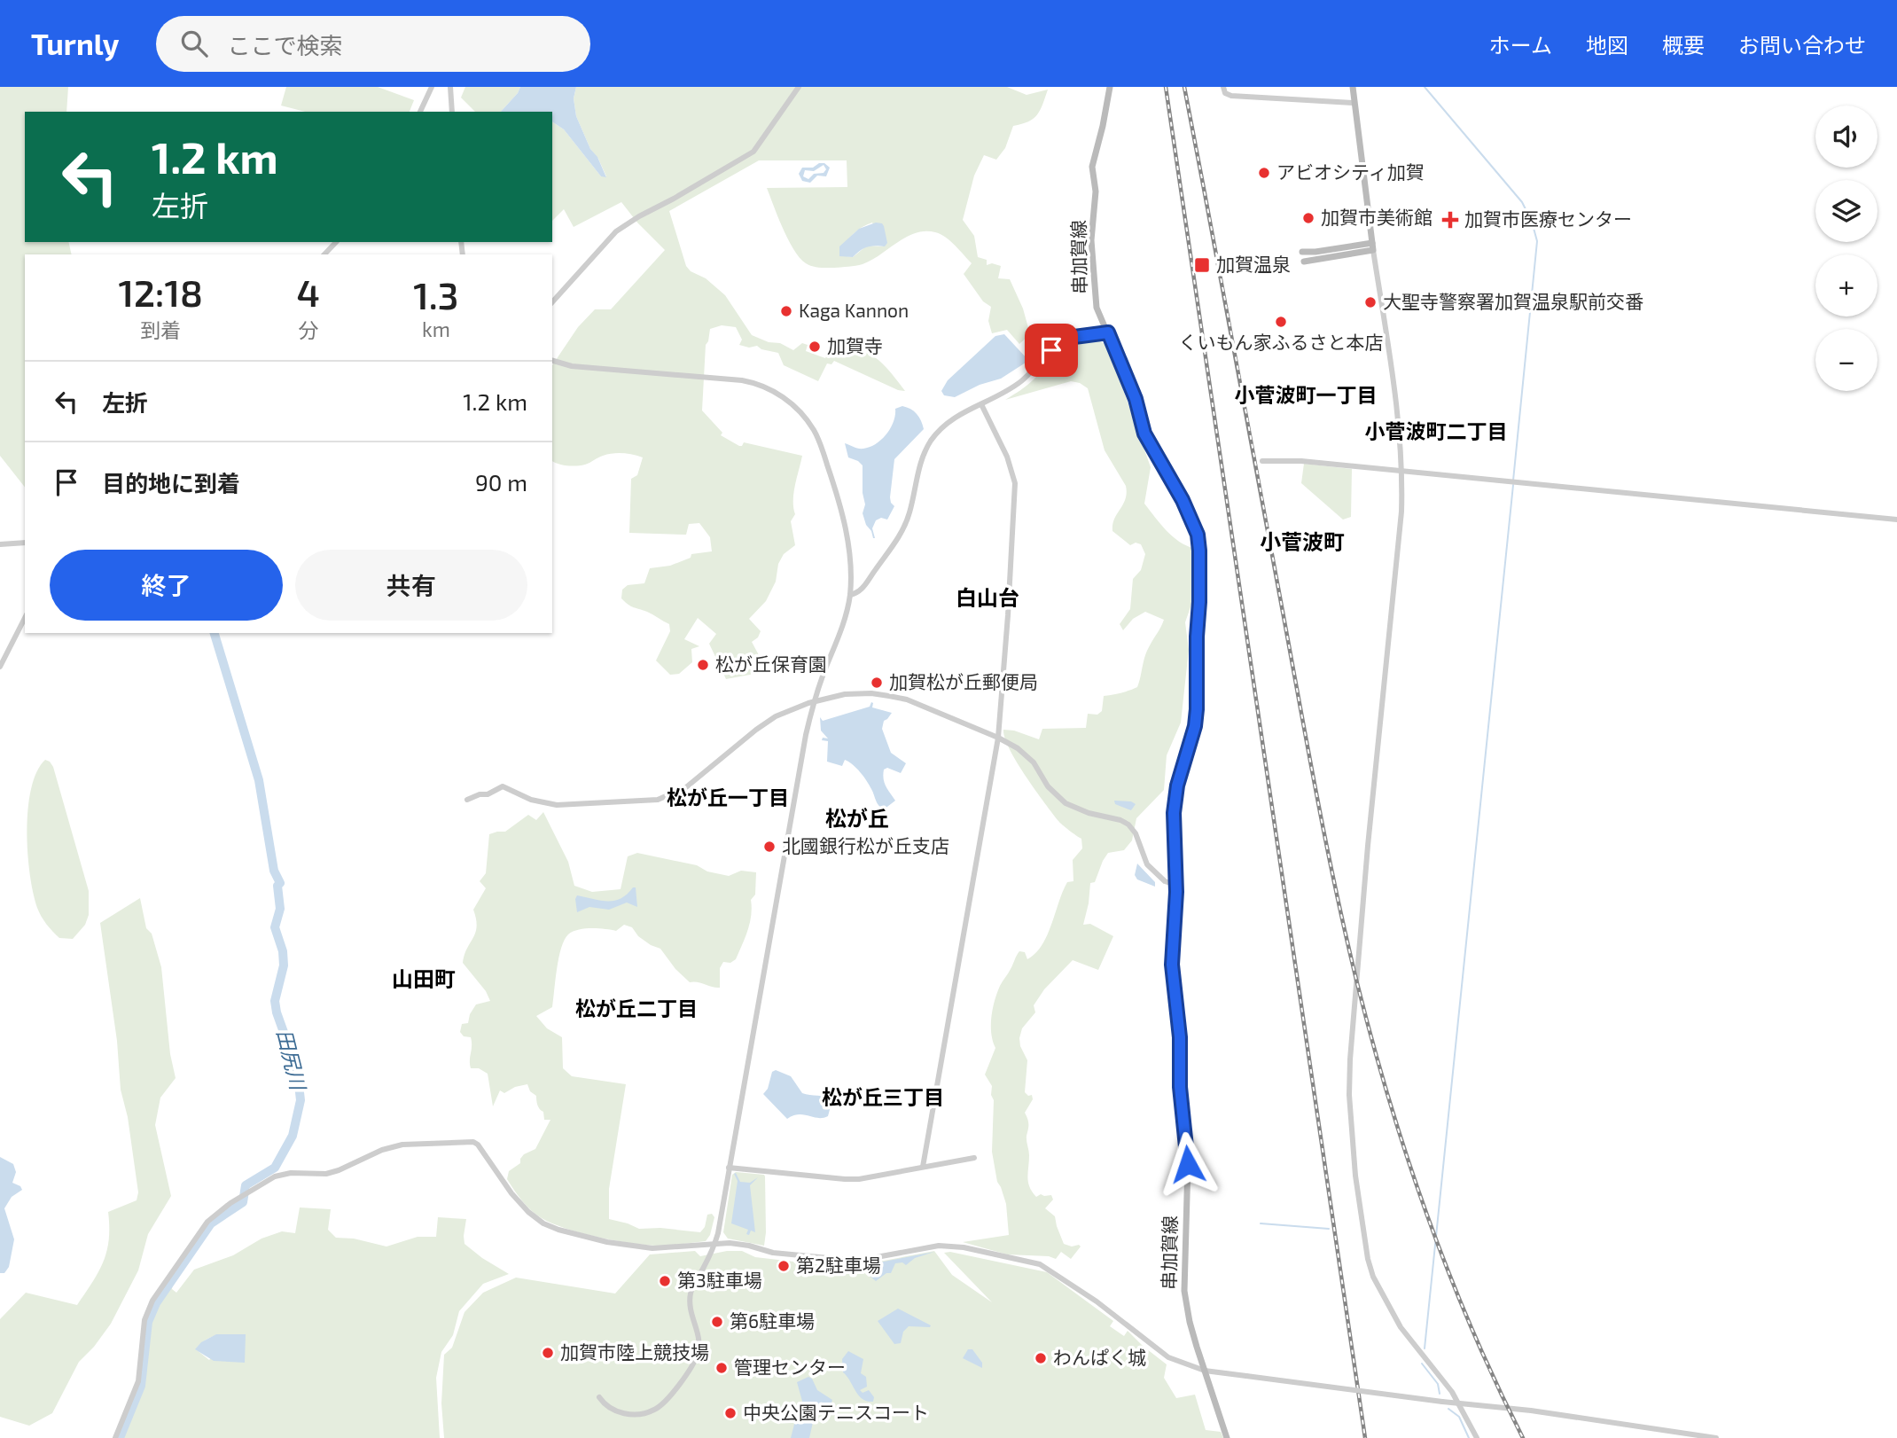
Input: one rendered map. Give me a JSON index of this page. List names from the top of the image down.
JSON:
{
  "streets": {
    "main road": ["串加賀線"]
  },
  "districts": [
    "小菅波町一丁目",
    "小菅波町二丁目",
    "小菅波町",
    "白山台",
    "松が丘一丁目",
    "松が丘",
    "山田町",
    "松が丘二丁目",
    "松が丘三丁目"
  ],
  "water": ["田尻川"],
  "places": {
    "other": [
      "アビオシティ加賀",
      "加賀市美術館",
      "大聖寺警察署加賀温泉駅前交番",
      "Kaga Kannon",
      "くいもん家ふるさと本店",
      "加賀寺",
      "松が丘保育園",
      "加賀松が丘郵便局",
      "北國銀行松が丘支店",
      "第2駐車場",
      "第3駐車場",
      "第6駐車場",
      "加賀市陸上競技場",
      "わんぱく城",
      "管理センター",
      "中央公園テニスコート"
    ],
    "health": ["加賀市医療センター"],
    "transit": ["加賀温泉"]
  },
  "page": {
    "header": "Turnly",
    "search": "ここで検索",
    "nav": [
      "ホーム",
      "地図",
      "概要",
      "お問い合わせ"
    ],
    "map_buttons": ["+", "−"],
    "turn": ["1.2 km", "左折"],
    "eta": [
      "12:18",
      "到着",
      "4",
      "分",
      "1.3",
      "km"
    ],
    "list": [
      {
        "name": "左折",
        "value": "1.2 km"
      },
      {
        "name": "目的地に到着",
        "value": "90 m"
      }
    ],
    "buttons": ["終了", "共有"]
  }
}
